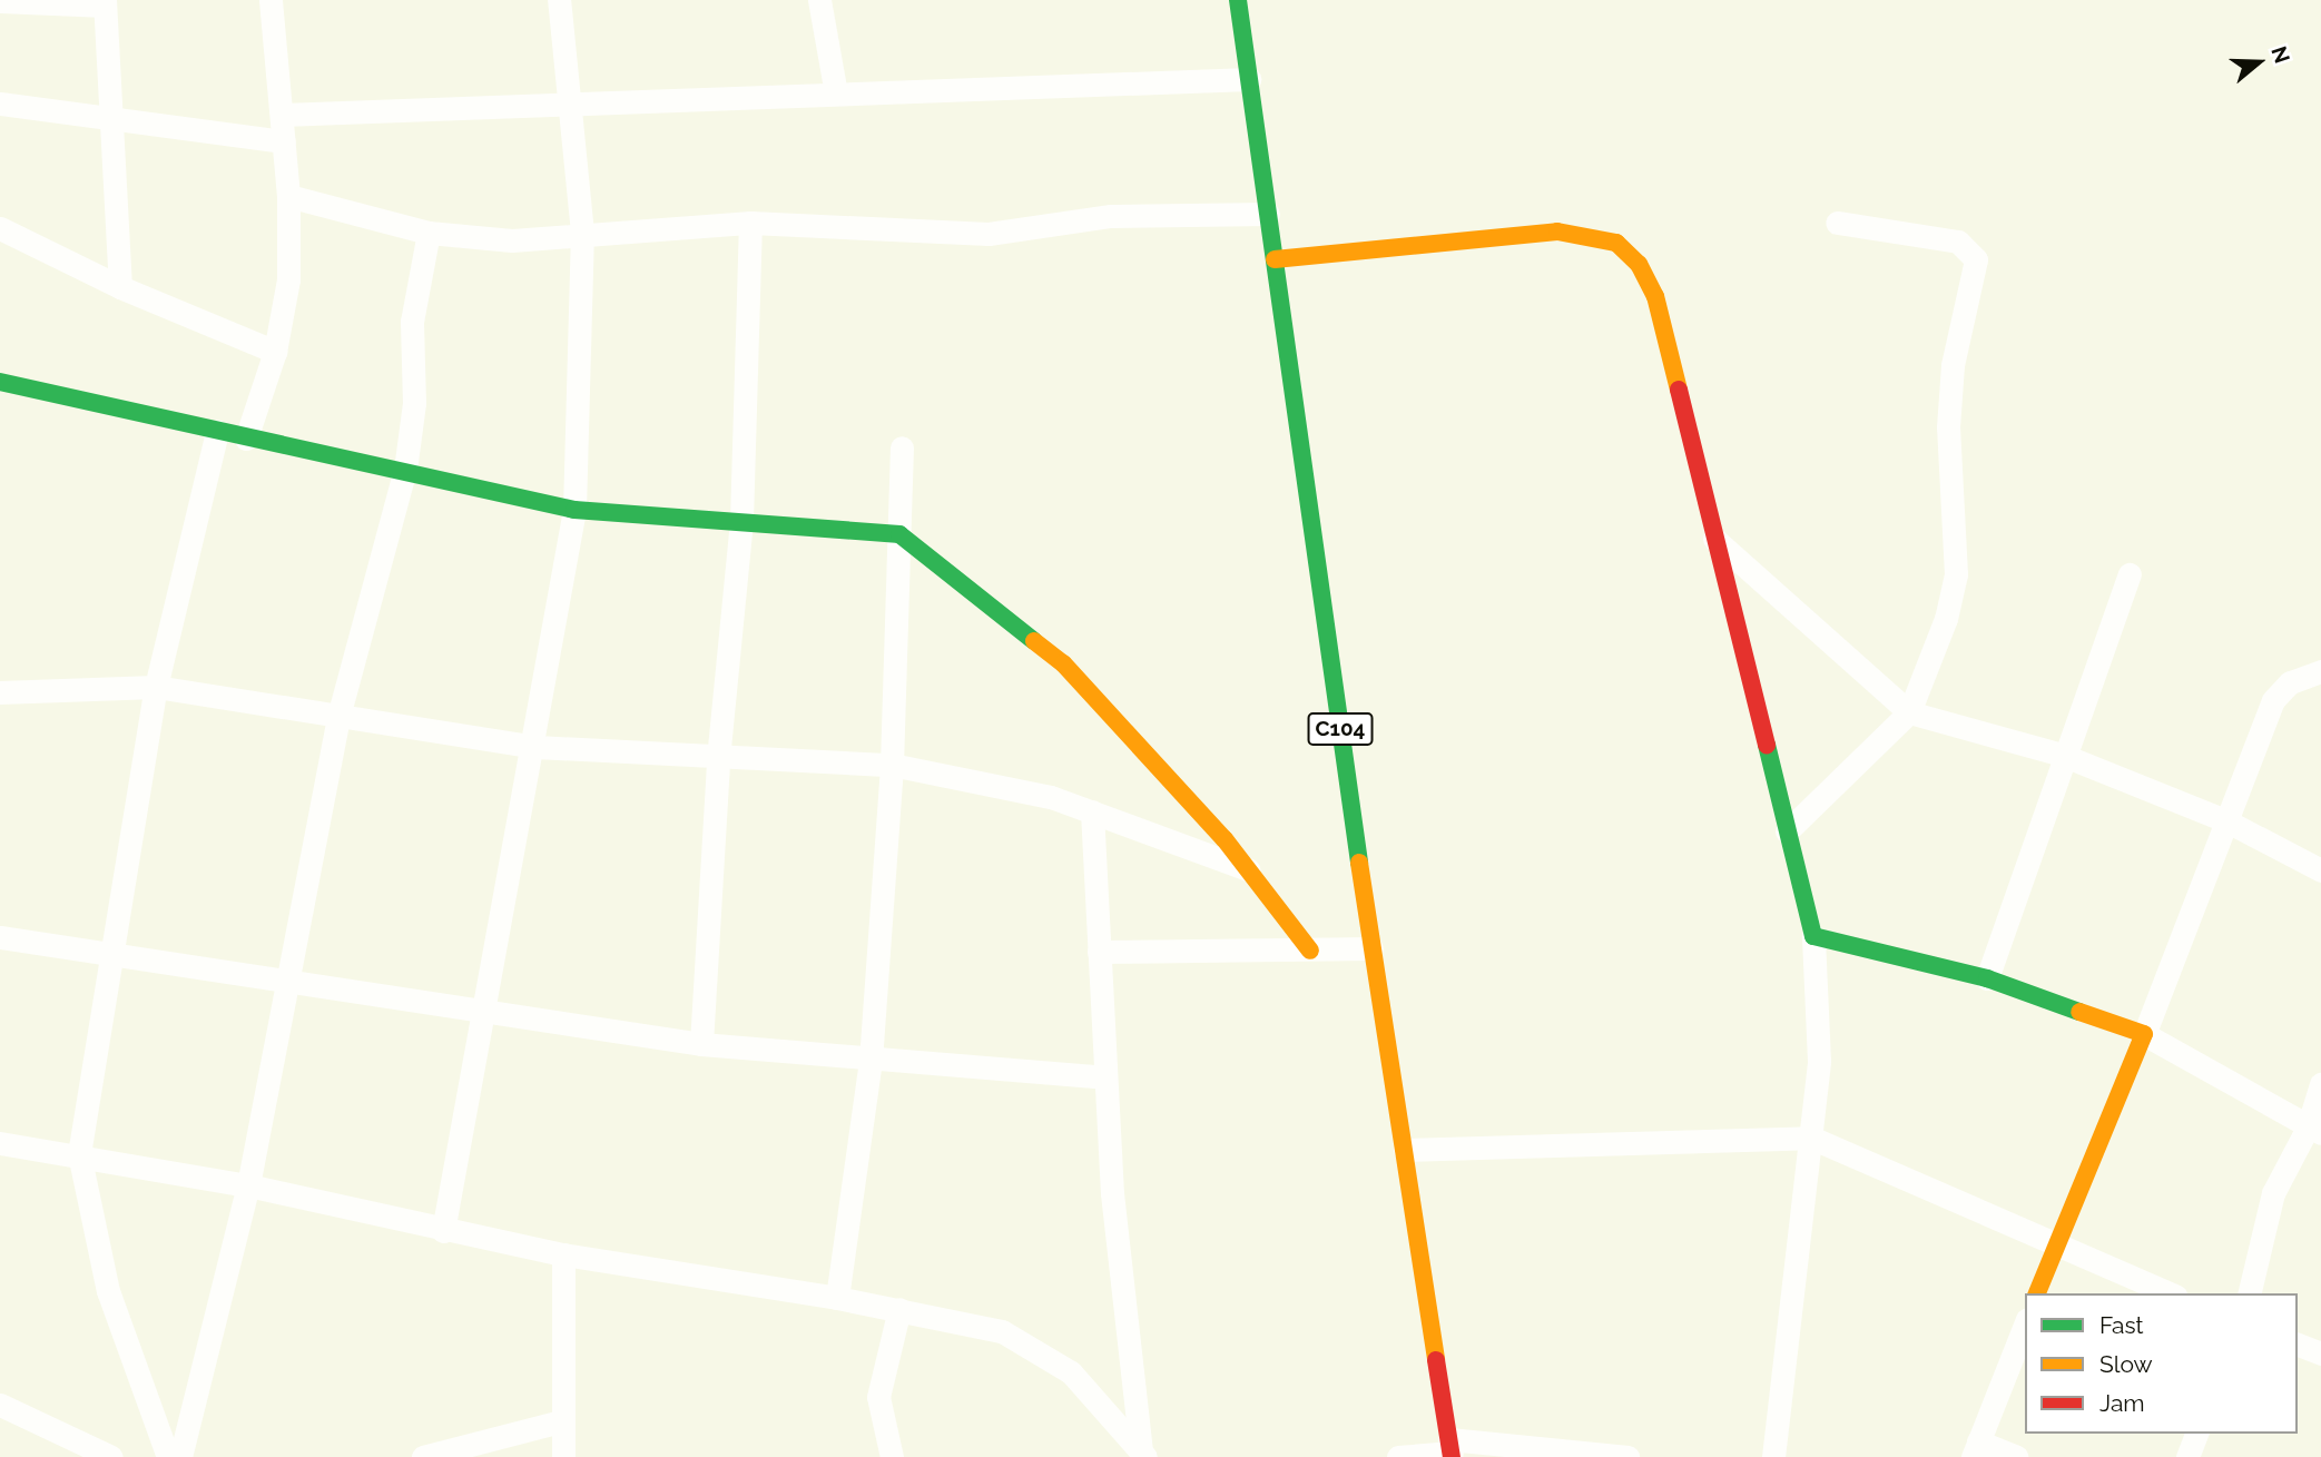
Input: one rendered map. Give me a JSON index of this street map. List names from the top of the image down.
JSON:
{
  "streets": {
    "main road": ["C104"]
  },
  "legend": ["Fast", "Slow", "Jam"],
  "north": "right"
}
